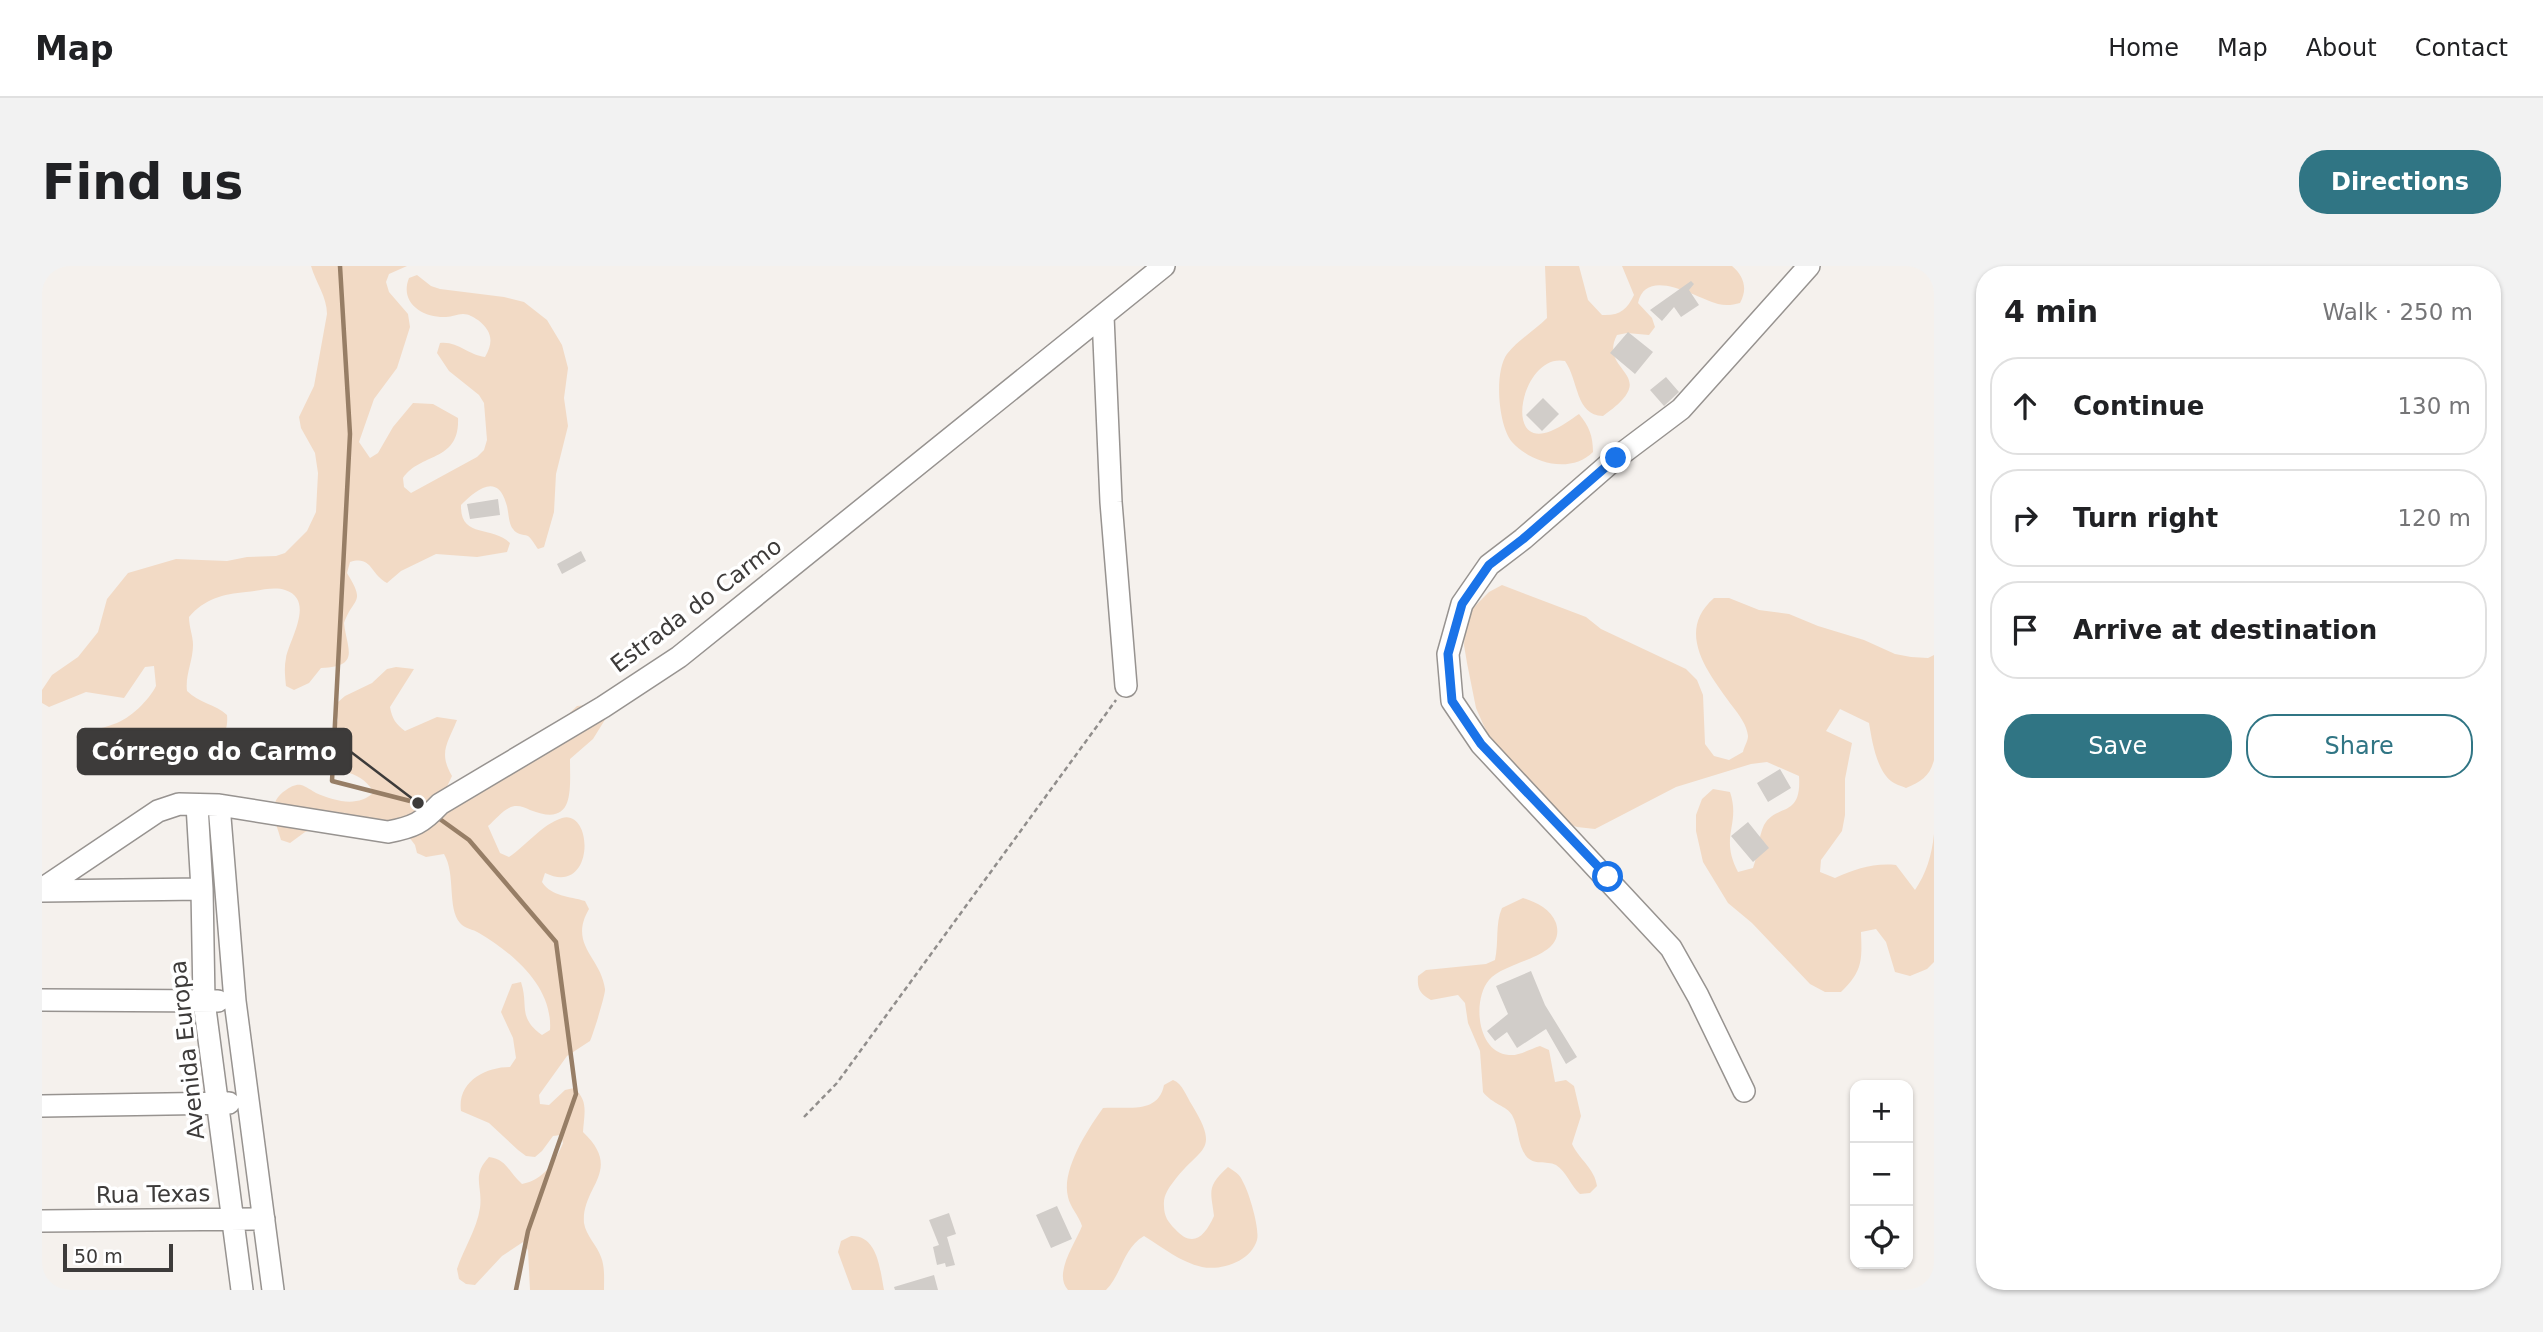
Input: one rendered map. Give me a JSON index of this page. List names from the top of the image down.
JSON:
{
  "streets": {
    "street": ["Estrada do Carmo", "Avenida Europa", "Rua Texas"]
  },
  "crossings": [
    ["Estrada do Carmo", "Avenida Europa"],
    ["Avenida Europa", "Rua Texas"]
  ],
  "places": ["Córrego do Carmo"],
  "scale_bar": "50 m",
  "page": {
    "header": "Map",
    "nav": [
      "Home",
      "Map",
      "About",
      "Contact"
    ],
    "buttons": [
      "Directions",
      ["Save", "Share"]
    ],
    "title": "Find us",
    "heading": ["4 min", "Walk · 250 m"],
    "list": [
      ["Continue", "130 m"],
      ["Turn right", "120 m"],
      "Arrive at destination"
    ],
    "map_buttons": ["+", "−"],
    "scale": "50 m"
  }
}
